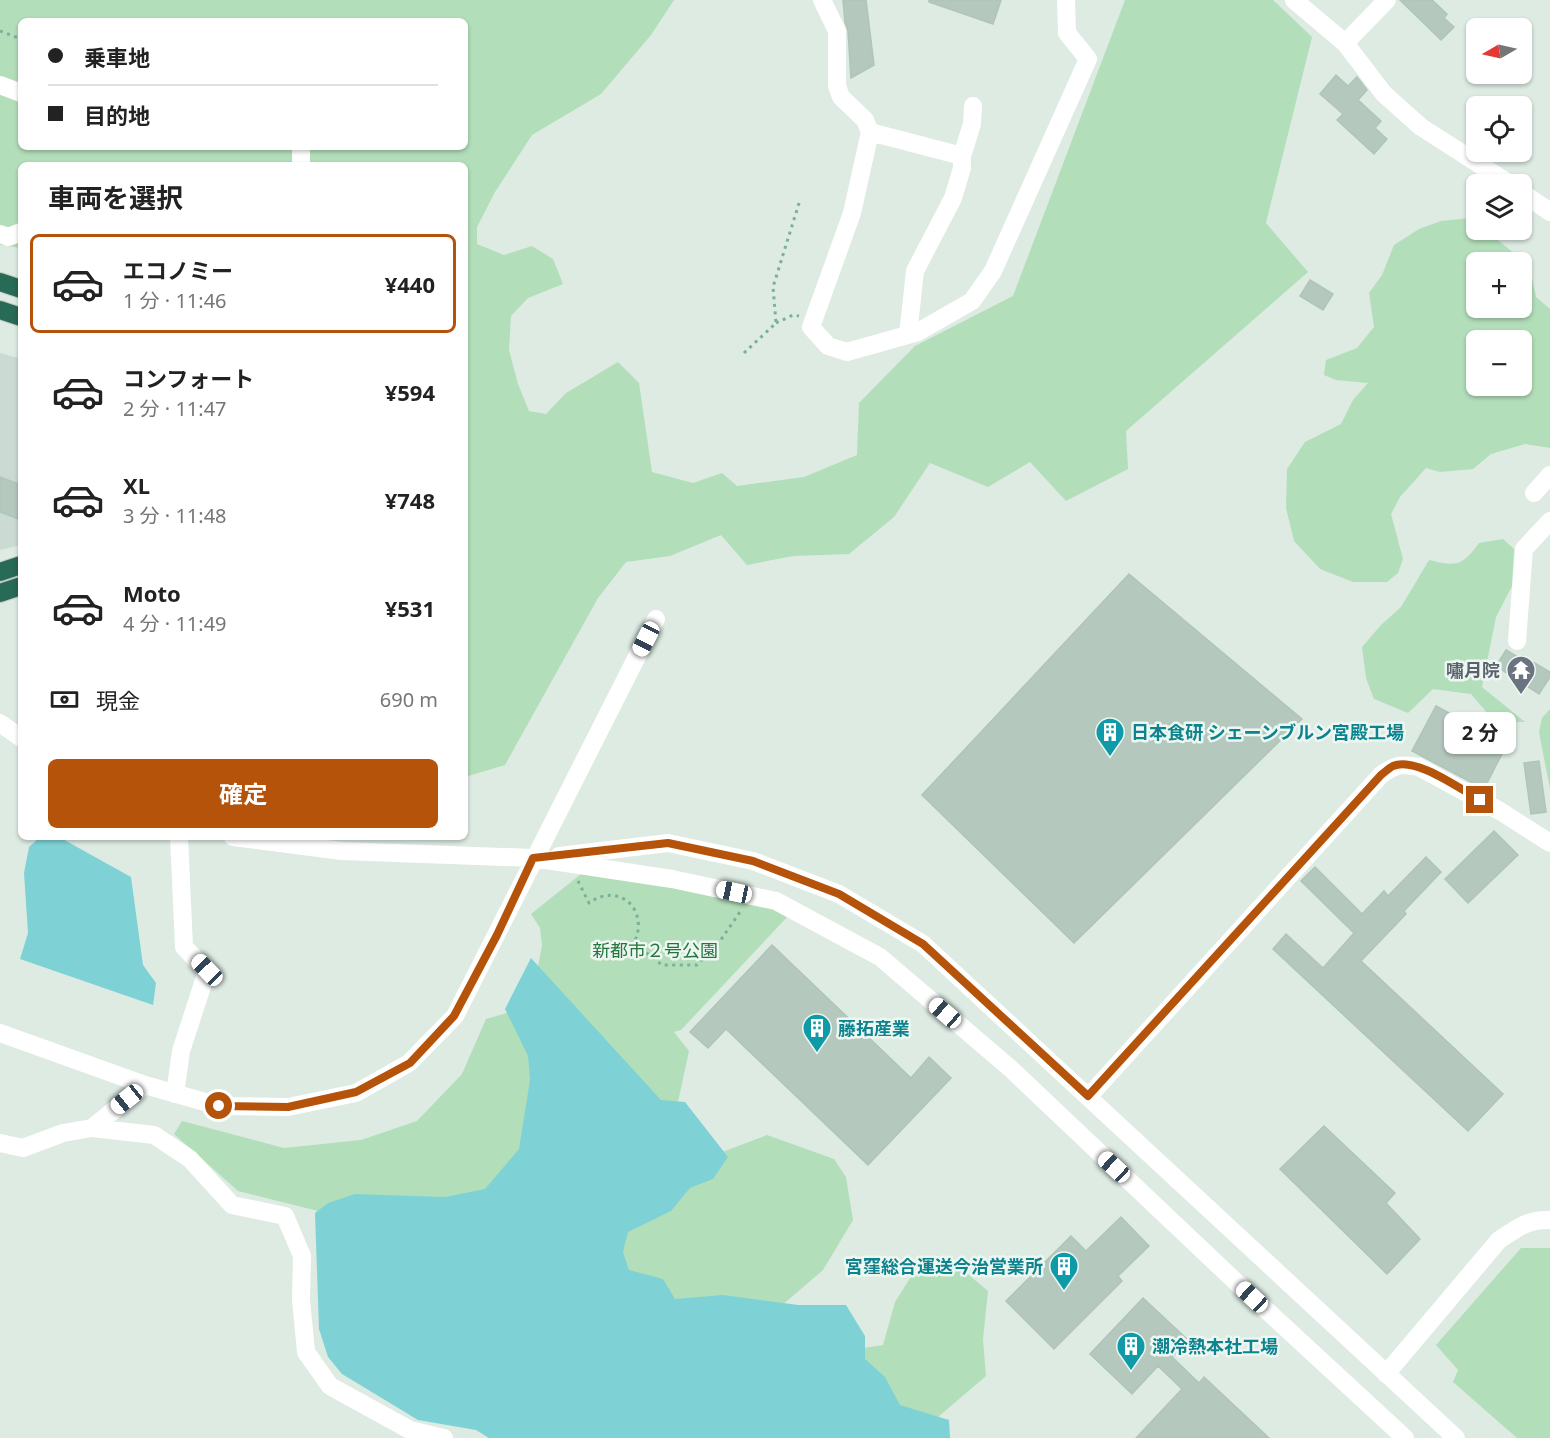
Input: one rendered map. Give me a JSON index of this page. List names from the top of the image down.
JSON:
{
  "parks": ["新都市２号公園"],
  "places": {
    "temple": ["嘯月院"],
    "building": [
      "日本食研 シェーンブルン宮殿工場",
      "藤拓産業",
      "宮窪総合運送今治営業所",
      "潮冷熱本社工場"
    ]
  },
  "north": "left",
  "page": {
    "map_buttons": ["+", "−"],
    "banner": ["乗車地", "目的地"],
    "heading": "車両を選択",
    "list": [
      {
        "name": "エコノミー",
        "note": "1 分 · 11:46",
        "value": "¥440"
      },
      {
        "name": "コンフォート",
        "note": "2 分 · 11:47",
        "value": "¥594"
      },
      {
        "name": "XL",
        "note": "3 分 · 11:48",
        "value": "¥748"
      },
      {
        "name": "Moto",
        "note": "4 分 · 11:49",
        "value": "¥531"
      }
    ],
    "pay": ["現金", "690 m"],
    "bubble": "2 分",
    "buttons": "確定"
  }
}
